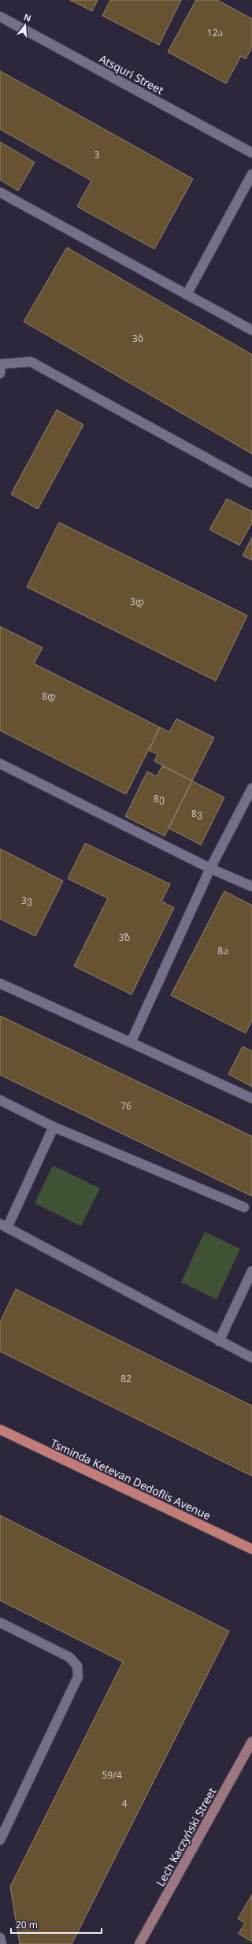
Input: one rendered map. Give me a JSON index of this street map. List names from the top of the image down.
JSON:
{
  "streets": {
    "main road": ["Tsminda Ketevan Dedoflis Avenue", "Lech Kaczyński Street"],
    "street": ["Atsquri Street"]
  },
  "house_numbers": [
    "12ა",
    "3",
    "3ბ",
    "3დ",
    "8დ",
    "8ე",
    "8ვ",
    "3ვ",
    "3ზ",
    "8ა",
    "76",
    "82",
    "59/4",
    "4"
  ],
  "scale_bar": "20 m",
  "north": "top"
}
